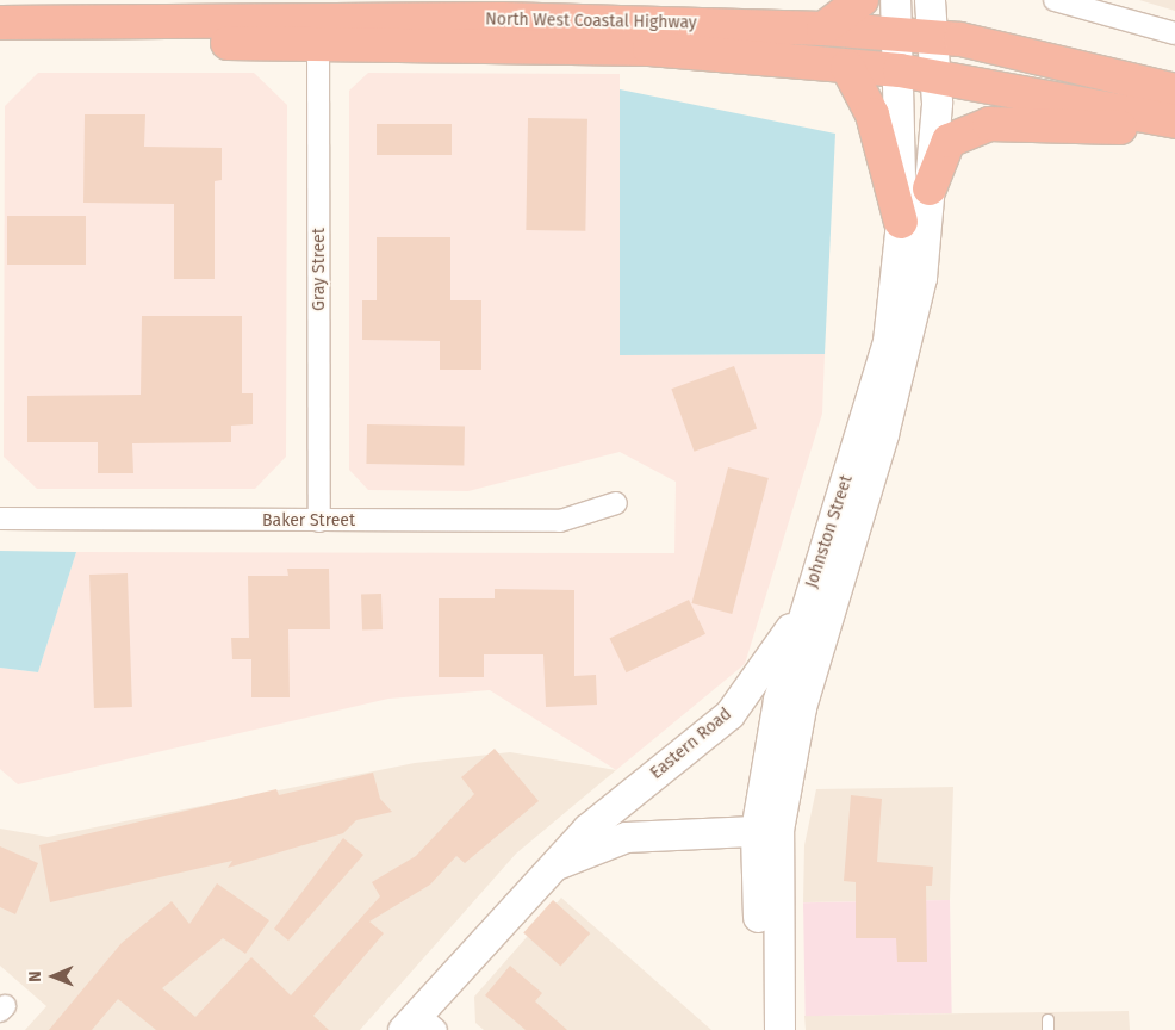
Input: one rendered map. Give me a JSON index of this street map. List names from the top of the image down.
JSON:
{
  "streets": {
    "highway": ["North West Coastal Highway"],
    "main road": ["Johnston Street", "Eastern Road"],
    "street": ["Gray Street", "Baker Street"]
  },
  "crossings": [
    ["North West Coastal Highway", "Gray Street"],
    ["North West Coastal Highway", "Johnston Street"],
    ["Gray Street", "Baker Street"],
    ["Johnston Street", "Eastern Road"]
  ],
  "north": "left"
}
